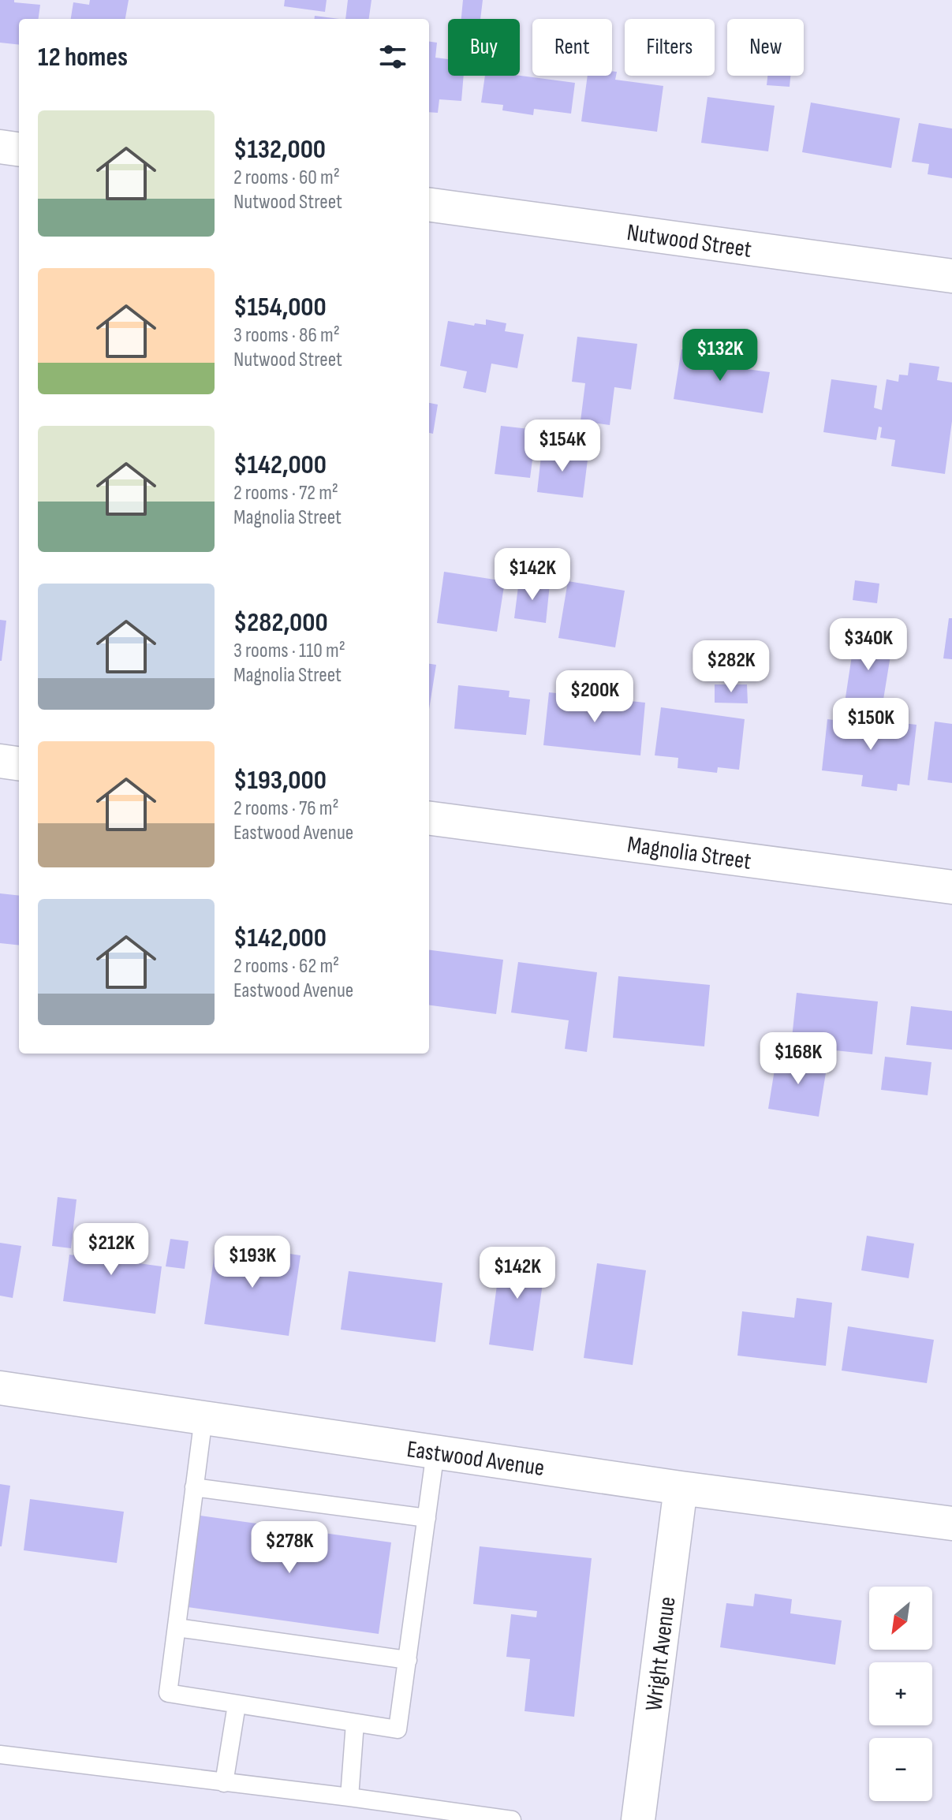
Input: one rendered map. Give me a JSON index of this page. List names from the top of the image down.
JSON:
{
  "streets": {
    "street": [
      "Nutwood Street",
      "Magnolia Street",
      "Eastwood Avenue",
      "Wright Avenue"
    ]
  },
  "crossings": [
    ["Eastwood Avenue", "Wright Avenue"]
  ],
  "north": "bottom left",
  "page": {
    "chip": [
      "Buy",
      "Rent",
      "Filters",
      "New"
    ],
    "heading": "12 homes",
    "list": [
      {
        "name": "$132,000",
        "note": "2 rooms · 60 m² · Nutwood Street"
      },
      {
        "name": "$154,000",
        "note": "3 rooms · 86 m² · Nutwood Street"
      },
      {
        "name": "$142,000",
        "note": "2 rooms · 72 m² · Magnolia Street"
      },
      {
        "name": "$282,000",
        "note": "3 rooms · 110 m² · Magnolia Street"
      },
      {
        "name": "$193,000",
        "note": "2 rooms · 76 m² · Eastwood Avenue"
      },
      {
        "name": "$142,000",
        "note": "2 rooms · 62 m² · Eastwood Avenue"
      }
    ],
    "price": [
      "$132K",
      "$154K",
      "$142K",
      "$340K",
      "$282K",
      "$200K",
      "$150K",
      "$168K",
      "$212K",
      "$193K",
      "$142K",
      "$278K"
    ],
    "map_buttons": ["+", "−"]
  }
}
